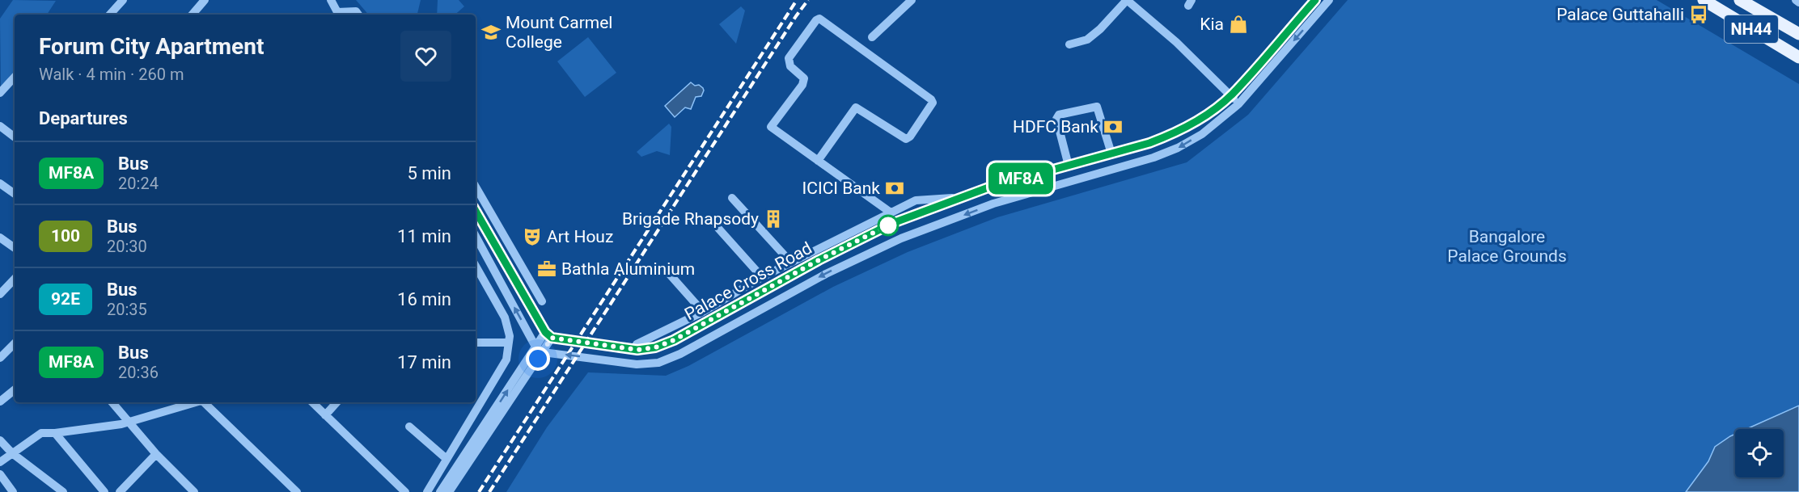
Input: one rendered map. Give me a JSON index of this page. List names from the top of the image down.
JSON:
{
  "streets": {
    "main road": ["NH44"],
    "street": ["Palace Cross Road"]
  },
  "parks": ["Bangalore Palace Grounds"],
  "places": {
    "bus stop": ["Palace Guttahalli"],
    "shop": ["Kia"],
    "school or university": ["Mount Carmel College"],
    "bank": ["HDFC Bank", "ICICI Bank"],
    "building": ["Brigade Rhapsody"],
    "theatre": ["Art Houz"],
    "office": ["Bathla Aluminium"]
  },
  "lines": ["bus line MF8A"],
  "page": {
    "on_map": "MF8A",
    "heading": [
      ["Forum City Apartment", "Walk · 4 min · 260 m"],
      "Departures"
    ],
    "list": [
      {
        "mark": "MF8A",
        "name": "Bus",
        "note": "20:24",
        "value": "5 min"
      },
      {
        "mark": "100",
        "name": "Bus",
        "note": "20:30",
        "value": "11 min"
      },
      {
        "mark": "92E",
        "name": "Bus",
        "note": "20:35",
        "value": "16 min"
      },
      {
        "mark": "MF8A",
        "name": "Bus",
        "note": "20:36",
        "value": "17 min"
      }
    ]
  }
}
